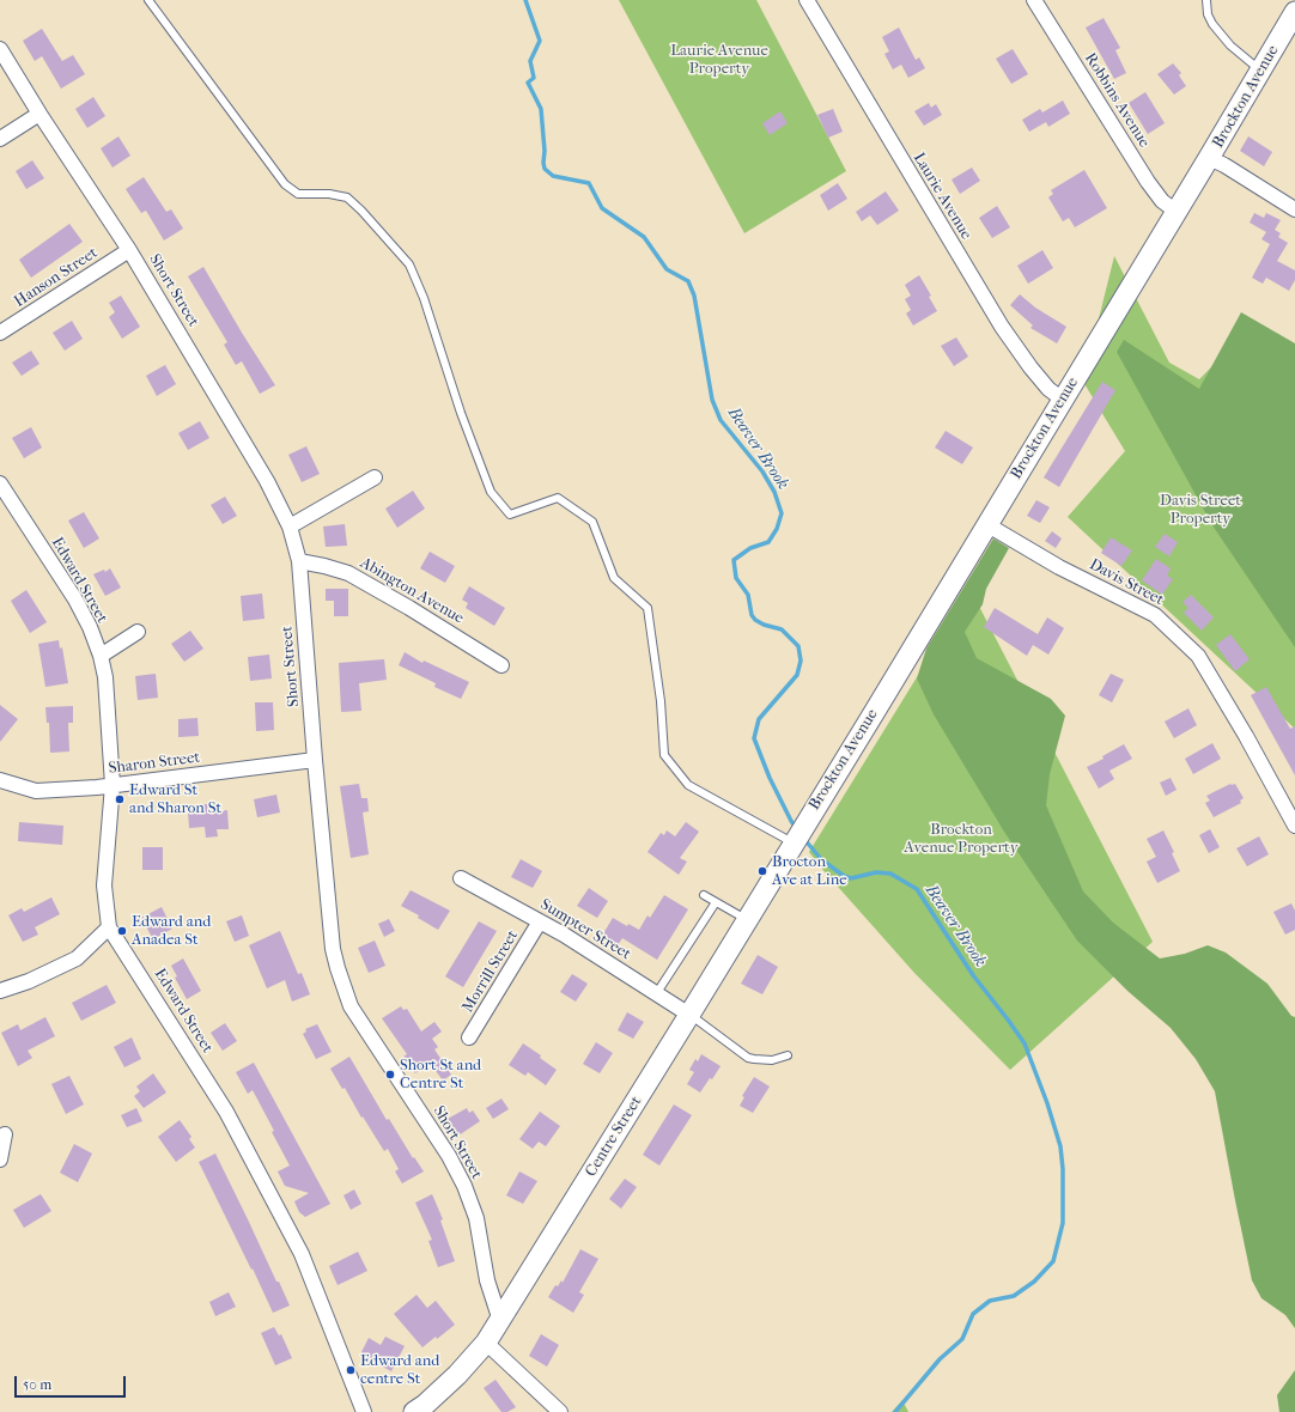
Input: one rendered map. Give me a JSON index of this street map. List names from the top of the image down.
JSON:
{
  "streets": {
    "main road": ["Brockton Avenue", "Centre Street"],
    "street": [
      "Robbins Avenue",
      "Laurie Avenue",
      "Hanson Street",
      "Short Street",
      "Edward Street",
      "Davis Street",
      "Abington Avenue",
      "Sharon Street",
      "Sumpter Street",
      "Morrill Street"
    ]
  },
  "crossings": [
    ["Brockton Avenue", "Robbins Avenue"],
    ["Brockton Avenue", "Laurie Avenue"],
    ["Brockton Avenue", "Davis Street"],
    ["Brockton Avenue", "Centre Street"],
    ["Hanson Street", "Short Street"],
    ["Short Street", "Abington Avenue"],
    ["Short Street", "Sharon Street"],
    ["Short Street", "Centre Street"],
    ["Edward Street", "Sharon Street"],
    ["Sumpter Street", "Morrill Street"],
    ["Sumpter Street", "Centre Street"]
  ],
  "water": ["Beaver Brook"],
  "parks": ["Laurie Avenue Property", "Davis Street Property", "Brockton Avenue Property"],
  "places": [
    "Edward St and Sharon St",
    "Brocton Ave at Line",
    "Edward and Anadea St",
    "Short St and Centre St",
    "Edward and centre St"
  ],
  "scale_bar": "50 m"
}
